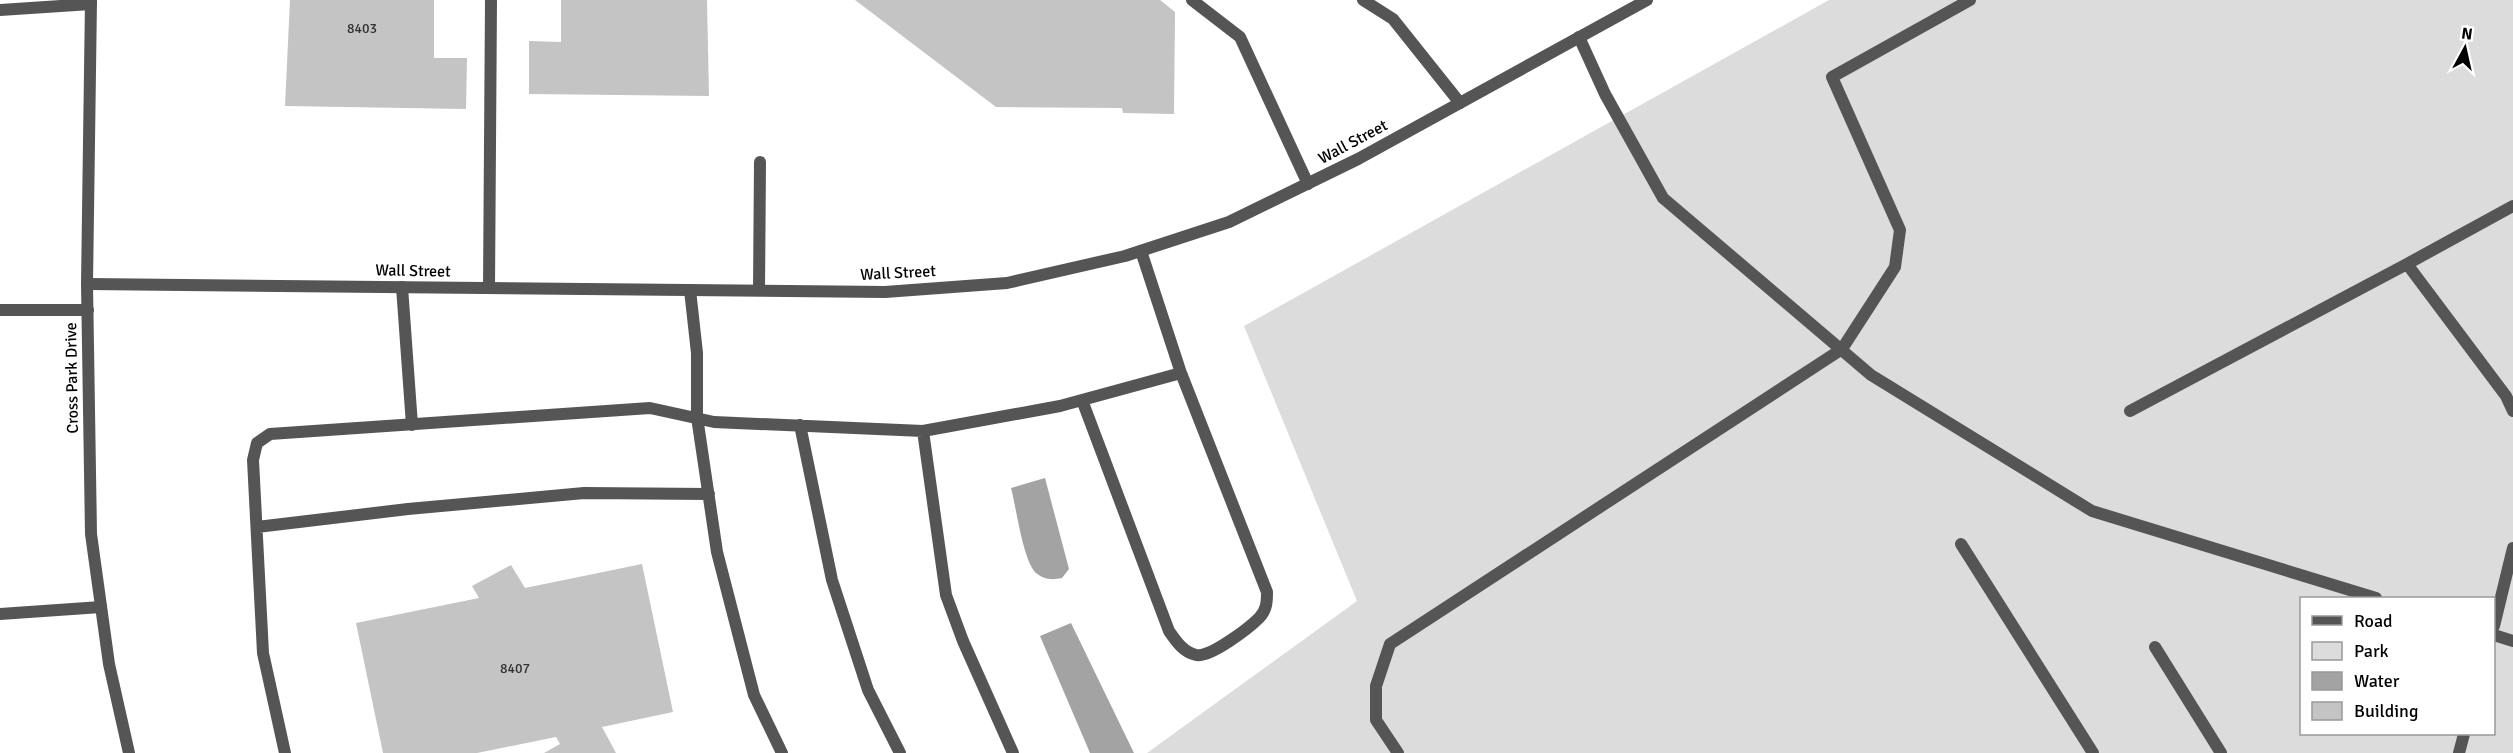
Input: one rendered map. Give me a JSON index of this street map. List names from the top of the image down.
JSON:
{
  "streets": {
    "street": ["Wall Street", "Cross Park Drive"]
  },
  "crossings": [
    ["Wall Street", "Cross Park Drive"]
  ],
  "house_numbers": ["8403", "8407"],
  "legend": [
    "Road",
    "Park",
    "Water",
    "Building"
  ],
  "north": "top"
}
